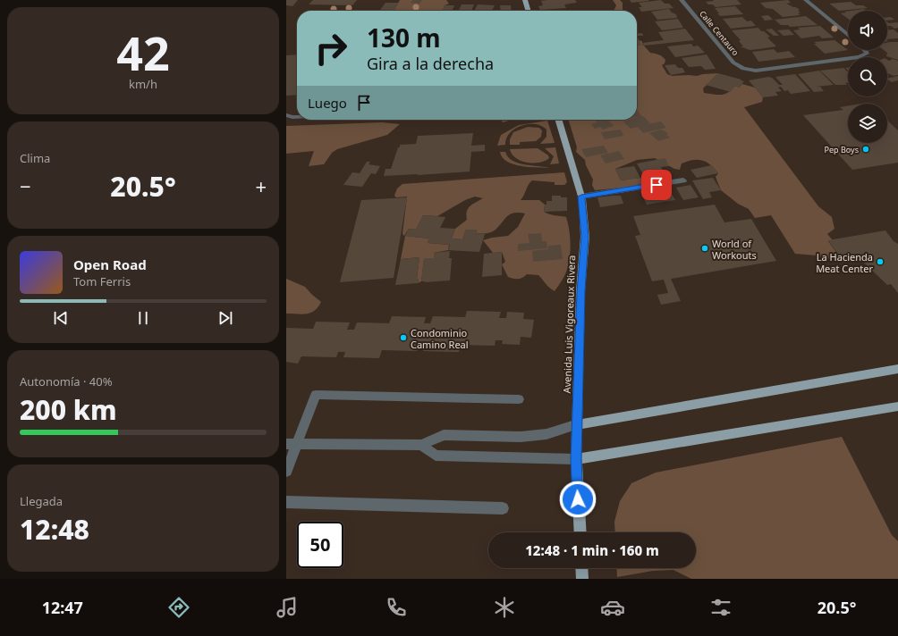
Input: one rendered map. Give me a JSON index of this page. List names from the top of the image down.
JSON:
{
  "streets": {
    "main road": ["Avenida Luis Vigoreaux Rivera"],
    "street": ["Calle Centauro"]
  },
  "places": [
    "Pep Boys",
    "World of Workouts",
    "La Hacienda Meat Center",
    "Condominio Camino Real"
  ],
  "page": {
    "tile": [
      ["42", "km/h"],
      "Clima",
      ["Autonomía · 40%", "200 km"],
      ["Llegada", "12:48"]
    ],
    "turn": ["130 m", "Gira a la derecha"],
    "then": "Luego",
    "heat": ["−", "20.5°", "+"],
    "song": ["Open Road", "Tom Ferris"],
    "limit": "50",
    "trip": "12:48 · 1 min · 160 m",
    "tabs": ["12:47", "20.5°"]
  }
}
